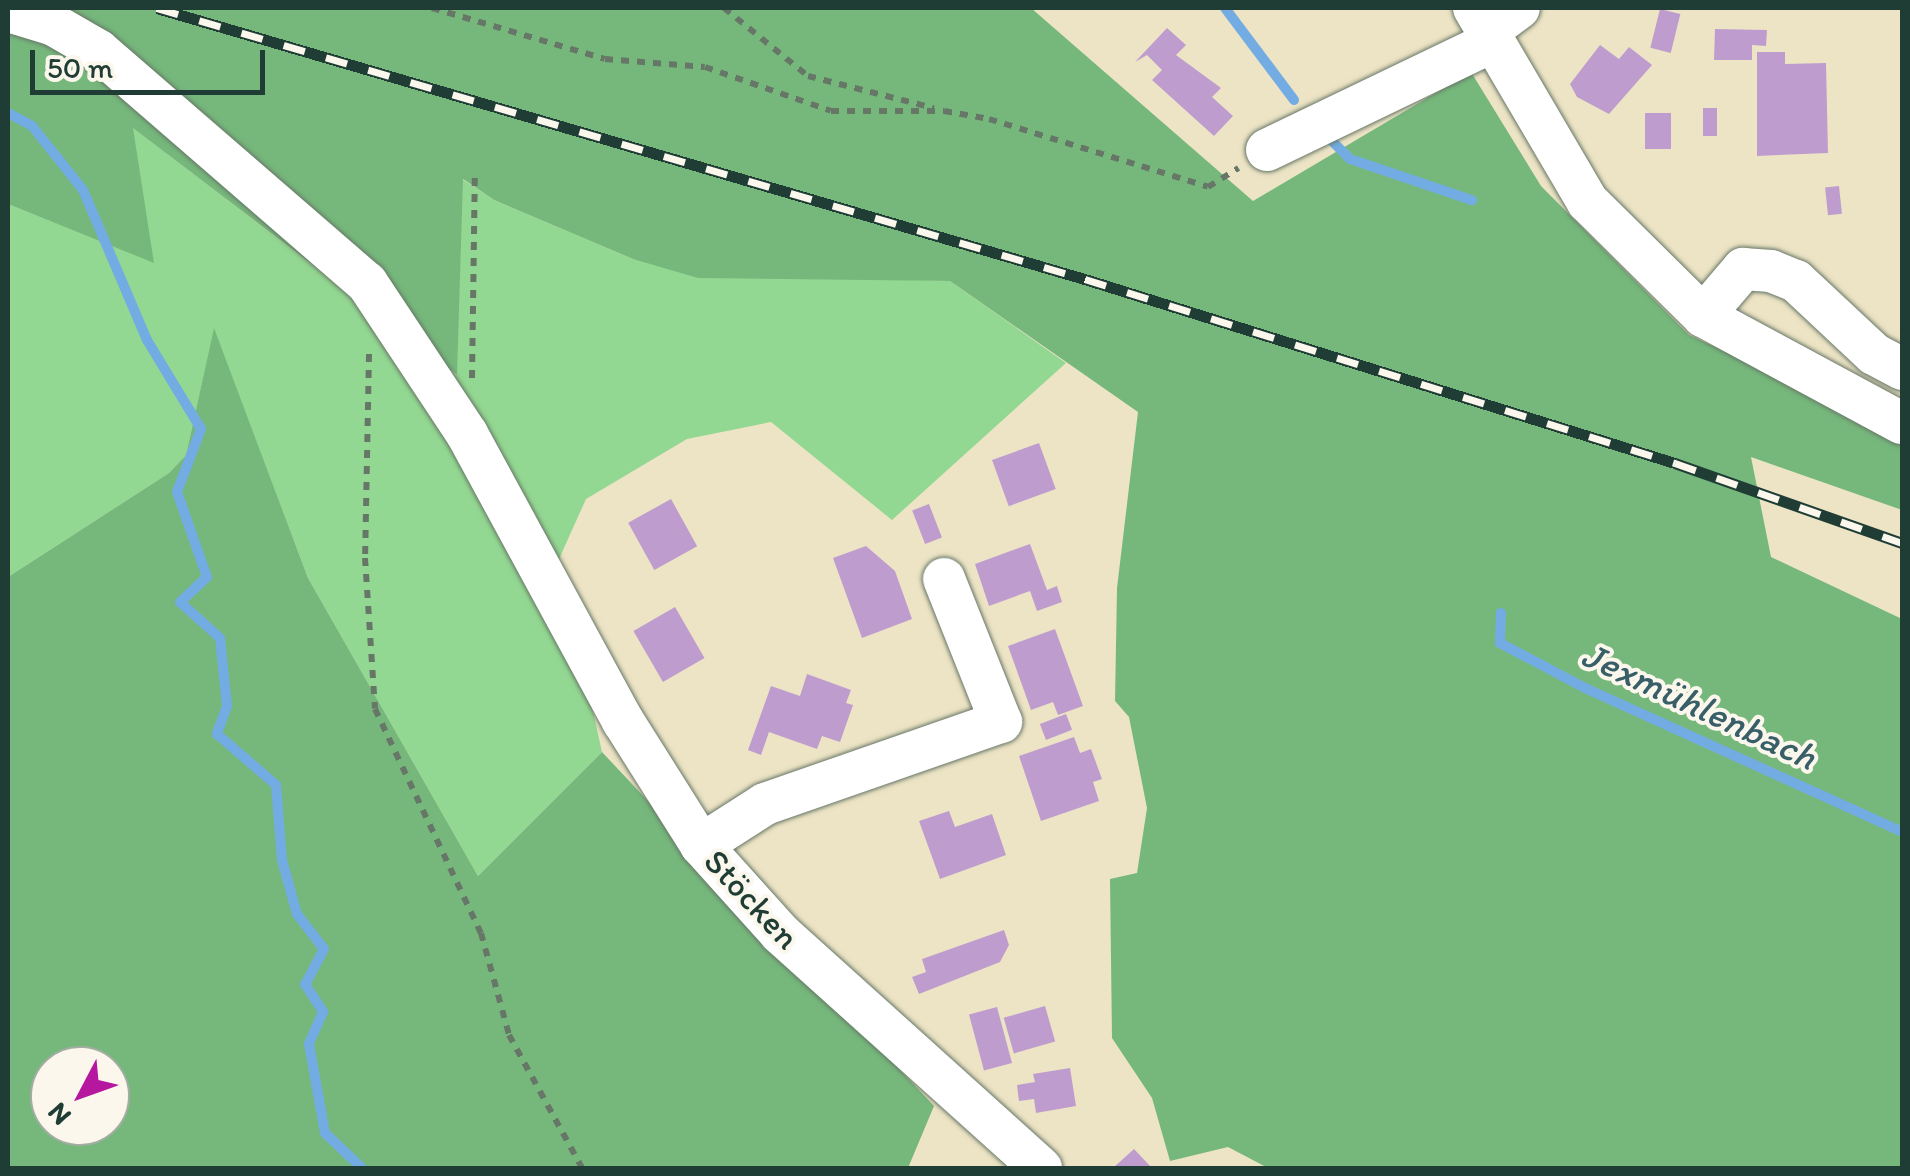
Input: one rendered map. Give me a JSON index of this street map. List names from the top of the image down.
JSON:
{
  "streets": {
    "street": ["Stöcken"]
  },
  "water": ["Jexmühlenbach"],
  "scale_bar": "50 m",
  "north": "bottom left"
}
